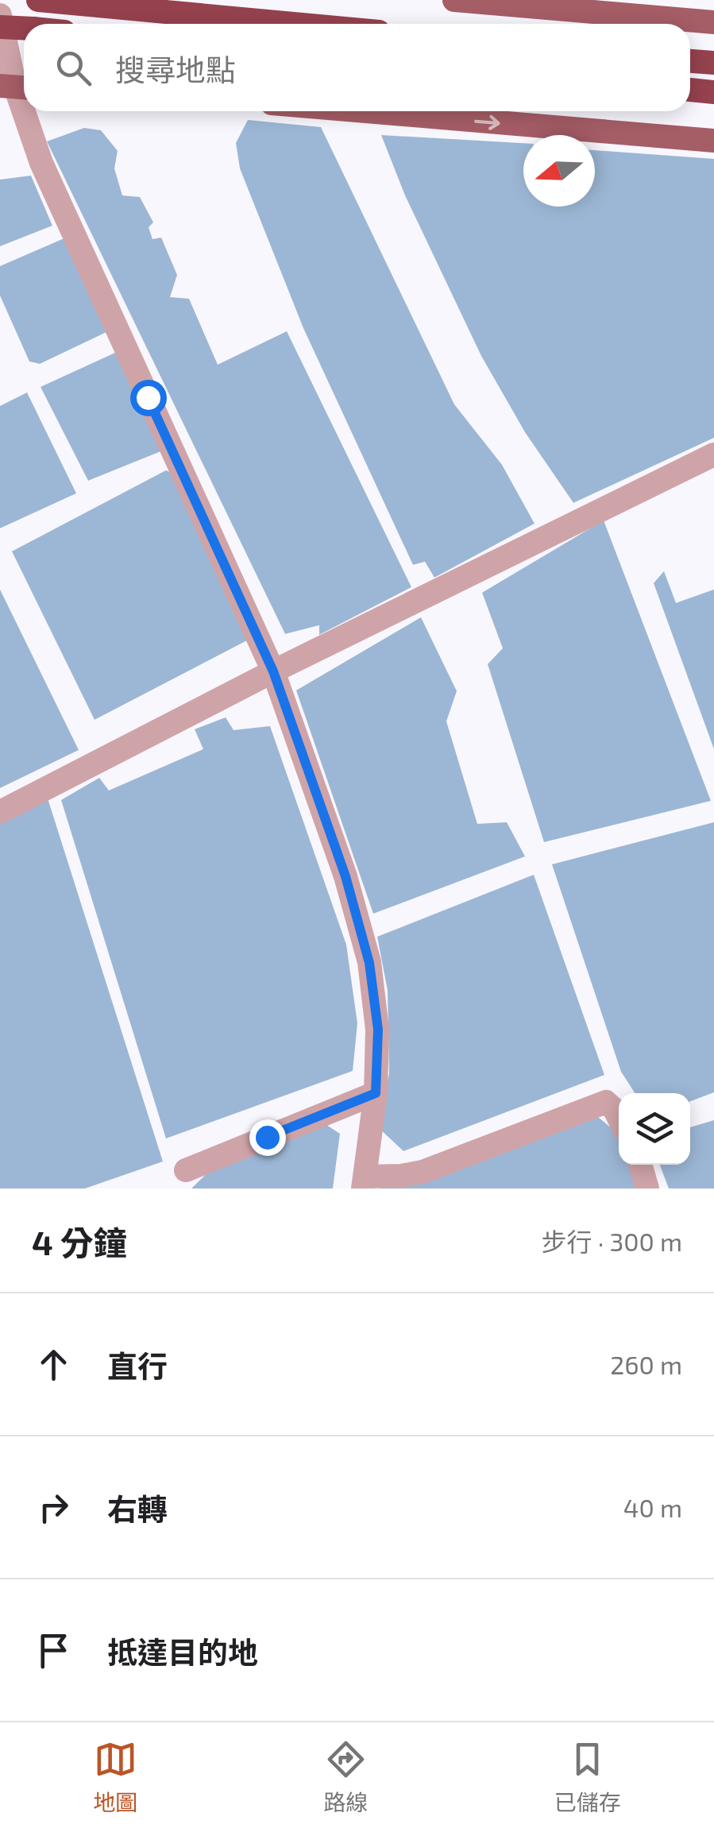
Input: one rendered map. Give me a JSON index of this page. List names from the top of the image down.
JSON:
{
  "north": "left",
  "page": {
    "search": "搜尋地點",
    "heading": ["4 分鐘", "步行 · 300 m"],
    "list": [
      ["直行", "260 m"],
      ["右轉", "40 m"],
      "抵達目的地"
    ],
    "nav": ["地圖", "路線", "已儲存"]
  }
}
